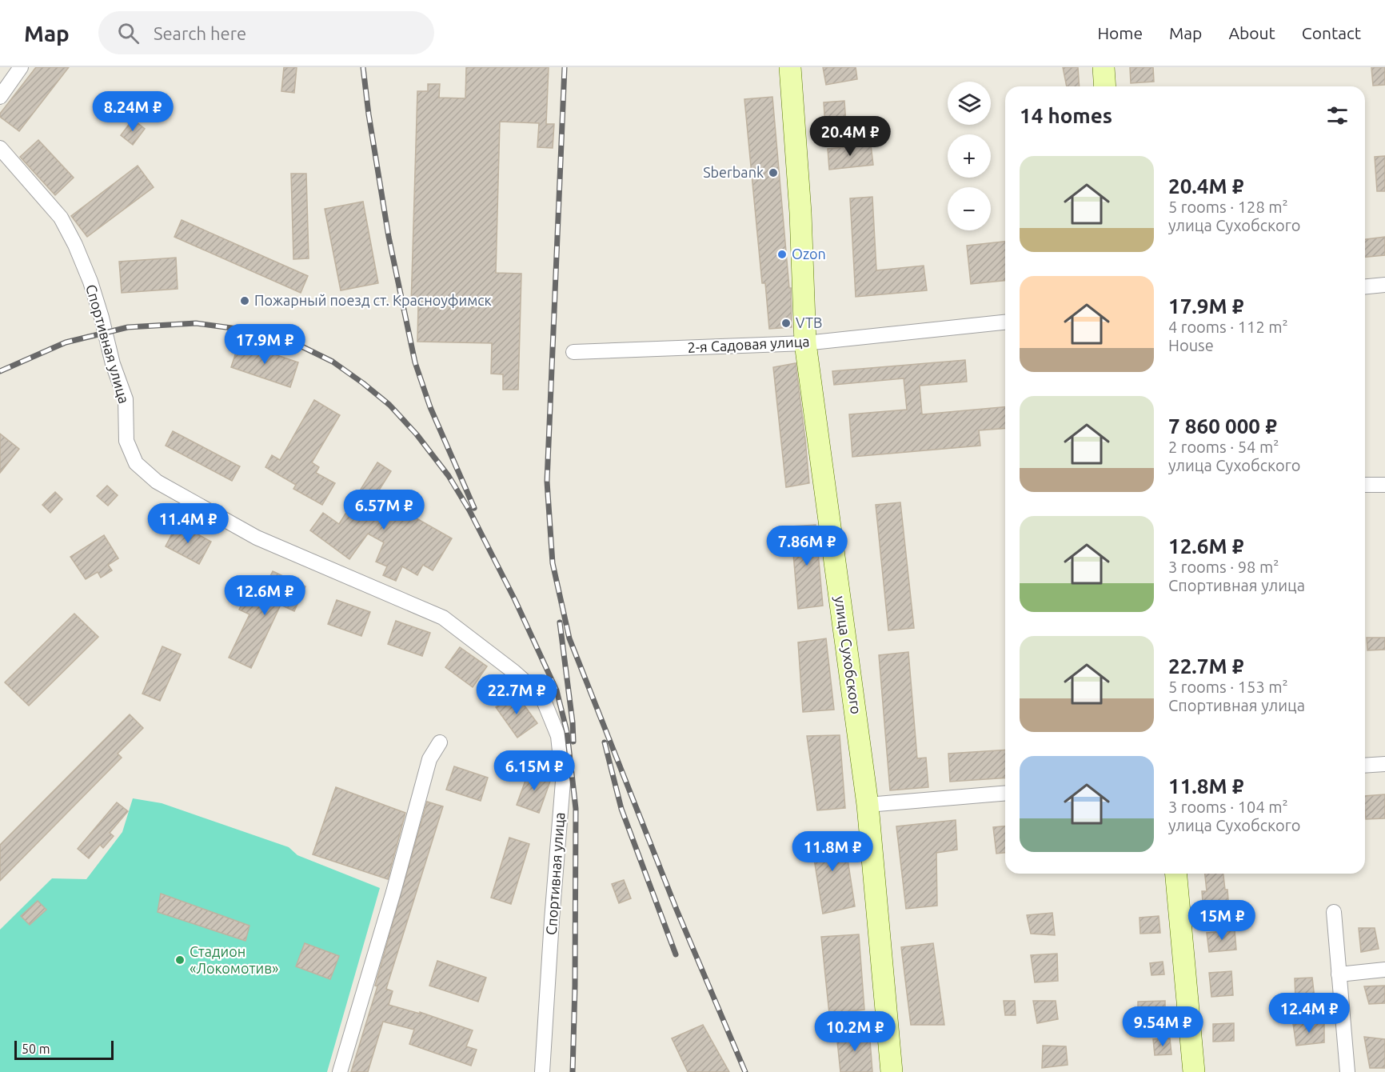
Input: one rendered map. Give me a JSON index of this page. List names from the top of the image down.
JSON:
{
  "streets": {
    "street": ["Спортивная улица", "2-я Садовая улица", "улица Сухобского"]
  },
  "crossings": [
    ["2-я Садовая улица", "улица Сухобского"]
  ],
  "places": [
    "Sberbank",
    "Ozon",
    "Пожарный поезд ст. Красноуфимск",
    "VTB",
    "Стадион «Локомотив»"
  ],
  "scale_bar": "50 m",
  "page": {
    "header": "Map",
    "search": "Search here",
    "nav": [
      "Home",
      "Map",
      "About",
      "Contact"
    ],
    "map_buttons": ["+", "−"],
    "heading": "14 homes",
    "price": [
      "8.24M ₽",
      "20.4M ₽",
      "17.9M ₽",
      "6.57M ₽",
      "11.4M ₽",
      "7.86M ₽",
      "12.6M ₽",
      "22.7M ₽",
      "6.15M ₽",
      "11.8M ₽",
      "15M ₽",
      "12.4M ₽",
      "9.54M ₽",
      "10.2M ₽"
    ],
    "list": [
      {
        "name": "20.4M ₽",
        "note": "5 rooms · 128 m² · улица Сухобского"
      },
      {
        "name": "17.9M ₽",
        "note": "4 rooms · 112 m² · House"
      },
      {
        "name": "7 860 000 ₽",
        "note": "2 rooms · 54 m² · улица Сухобского"
      },
      {
        "name": "12.6M ₽",
        "note": "3 rooms · 98 m² · Спортивная улица"
      },
      {
        "name": "22.7M ₽",
        "note": "5 rooms · 153 m² · Спортивная улица"
      },
      {
        "name": "11.8M ₽",
        "note": "3 rooms · 104 m² · улица Сухобского"
      }
    ],
    "scale": "50 m"
  }
}
